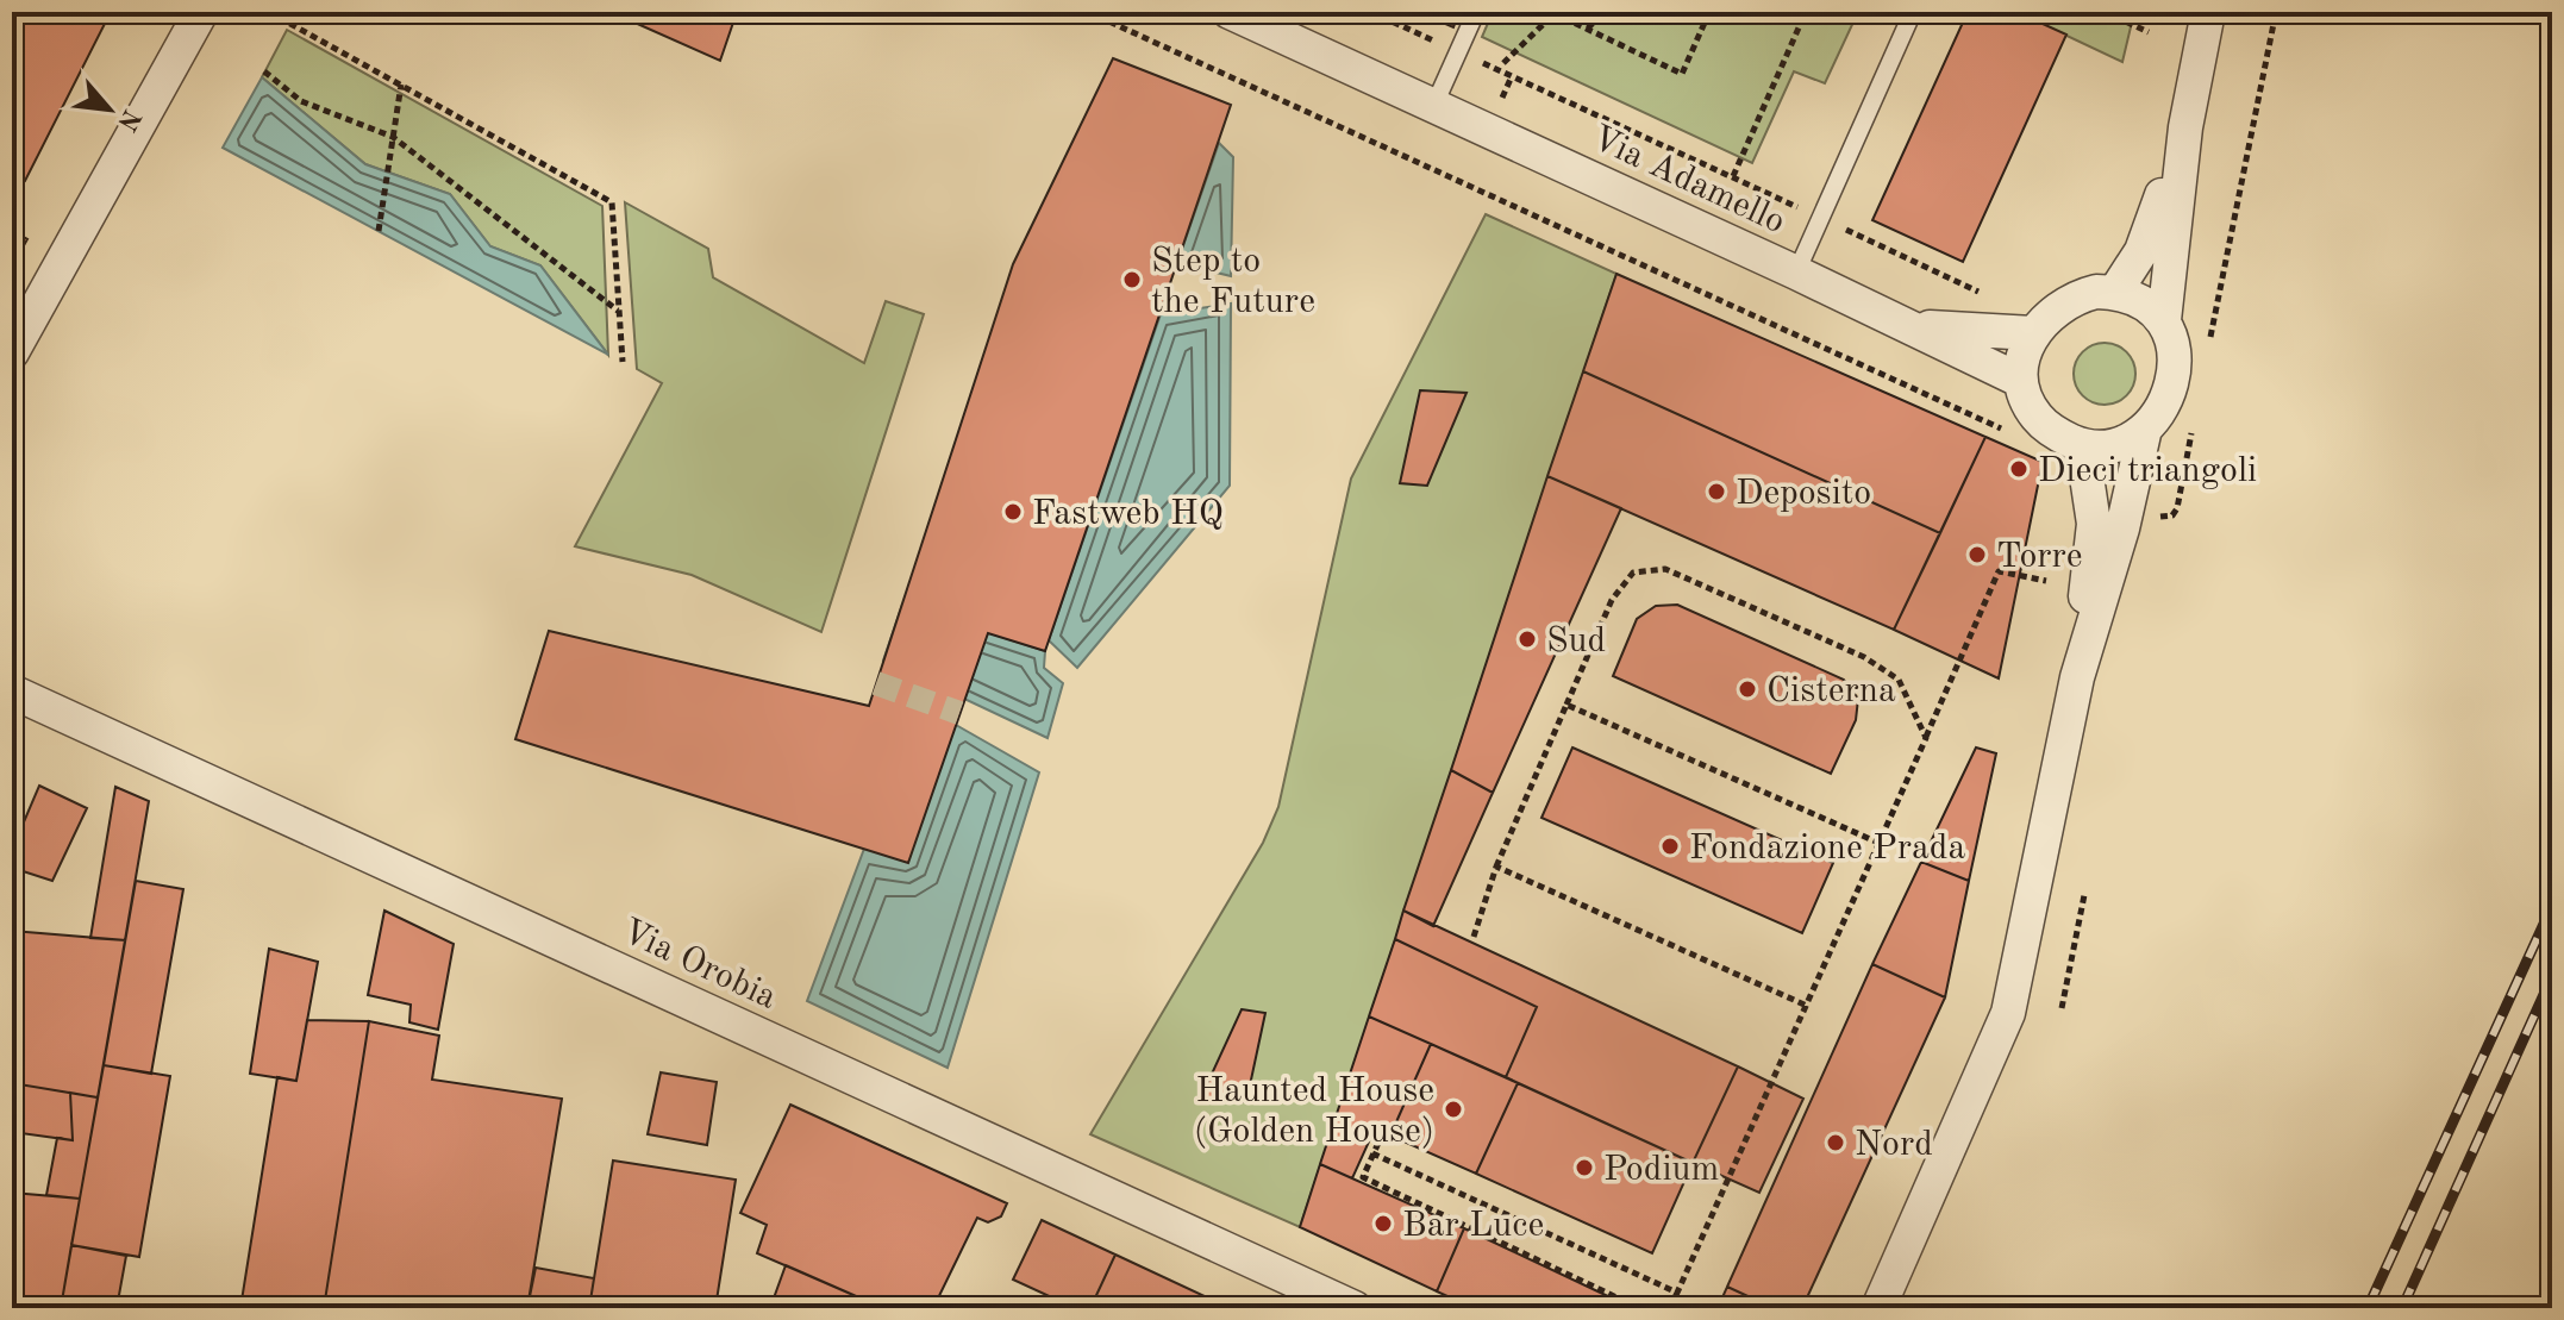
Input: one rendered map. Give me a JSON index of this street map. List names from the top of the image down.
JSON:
{
  "streets": {
    "street": ["Via Adamello", "Via Orobia"]
  },
  "places": [
    "Step to the Future",
    "Dieci triangoli",
    "Deposito",
    "Fastweb HQ",
    "Torre",
    "Sud",
    "Cisterna",
    "Fondazione Prada",
    "Haunted House (Golden House)",
    "Nord",
    "Podium",
    "Bar Luce"
  ],
  "north": "bottom right"
}
